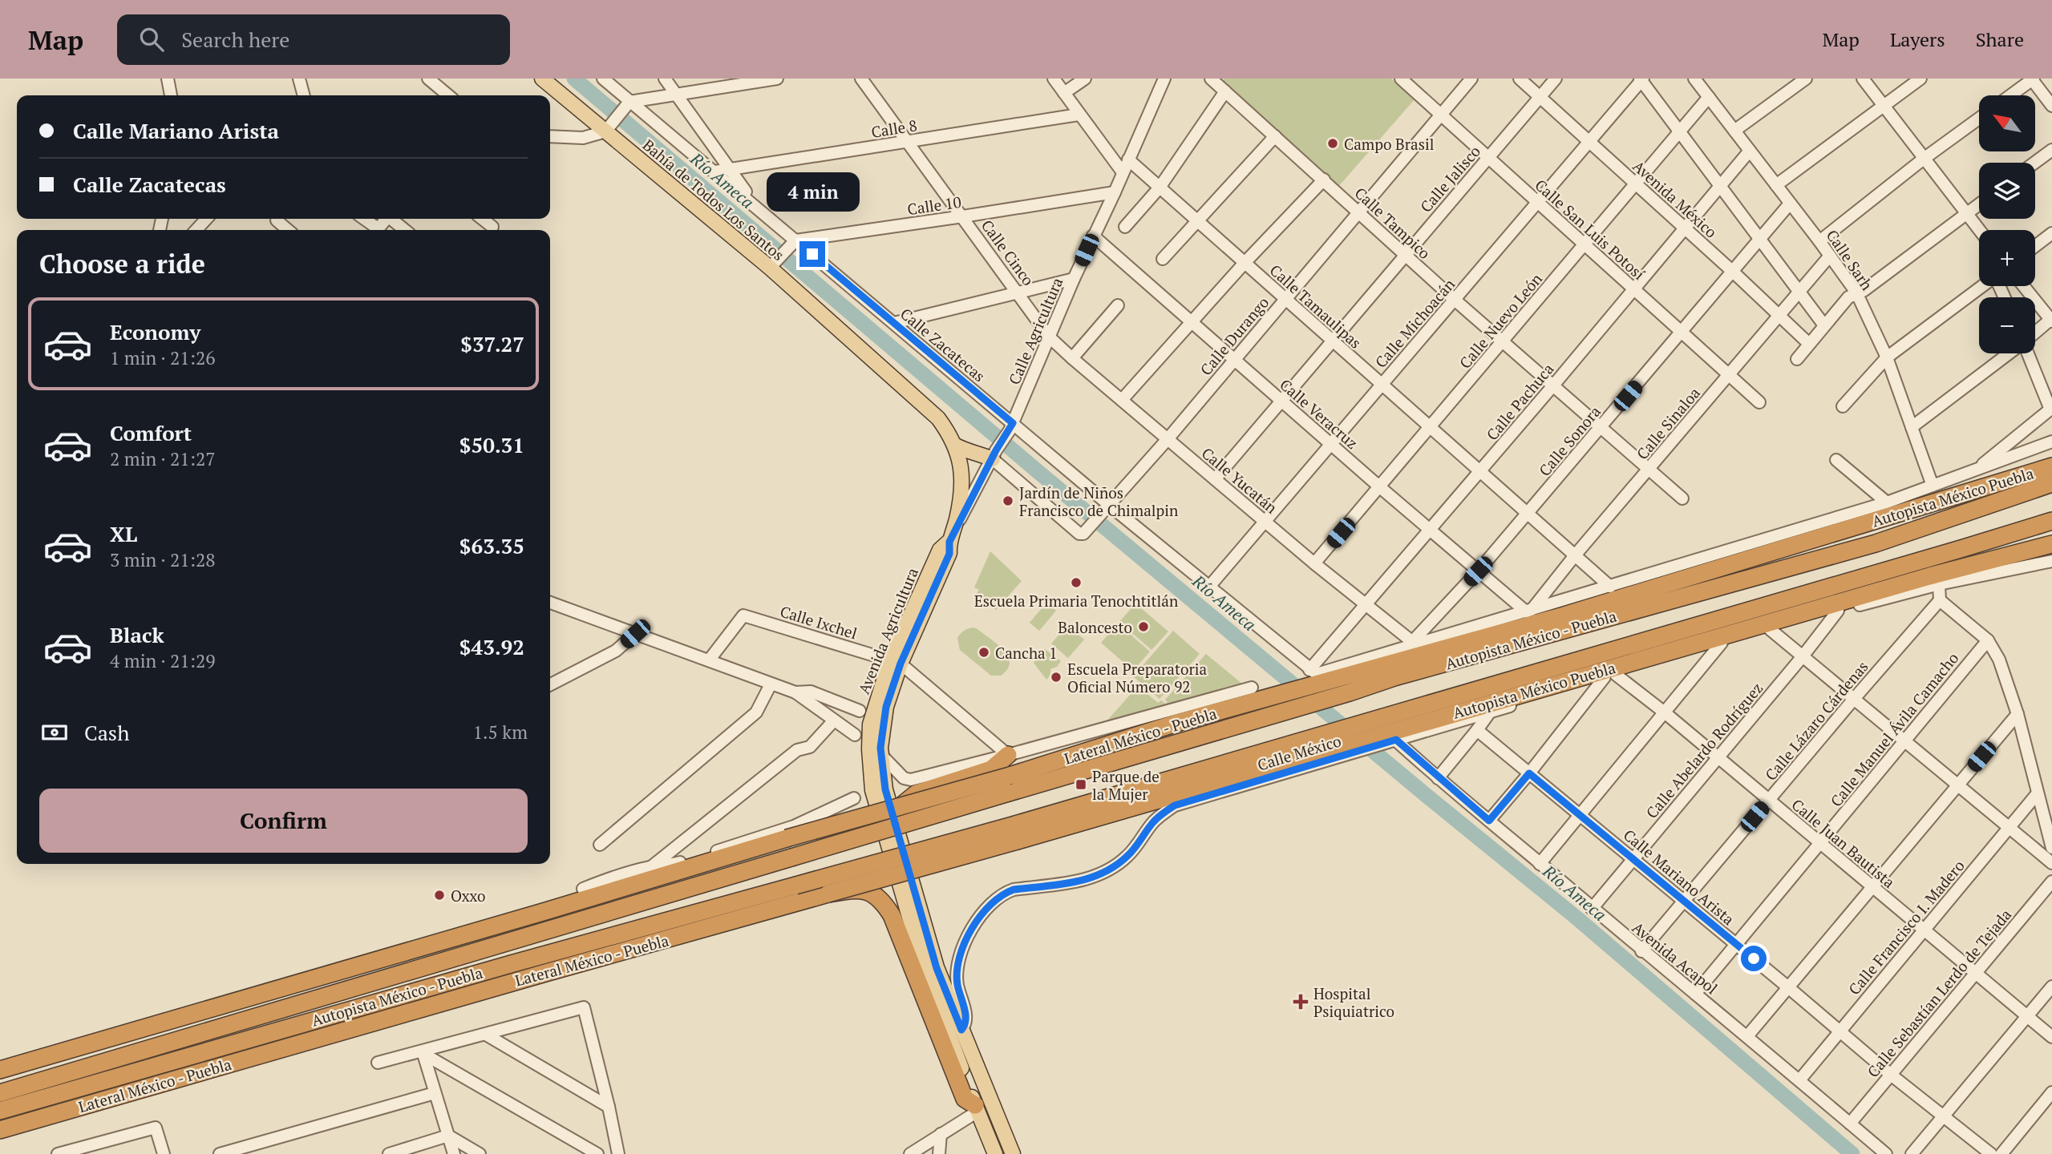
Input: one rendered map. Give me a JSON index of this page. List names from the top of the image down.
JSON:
{
  "streets": {
    "highway": ["Autopista México Puebla", "Autopista México - Puebla", "Lateral México - Puebla"],
    "main road": ["Bahía de Todos Los Santos", "Avenida Agricultura"],
    "street": [
      "Calle 8",
      "Calle Jalisco",
      "Avenida México",
      "Calle 10",
      "Calle Tampico",
      "Calle San Luis Potosí",
      "Calle Cinco",
      "Calle Sarh",
      "Calle Tamaulipas",
      "Calle Nuevo León",
      "Calle Michoacán",
      "Calle Agricultura",
      "Calle Durango",
      "Calle Zacatecas",
      "Calle Pachuca",
      "Calle Veracruz",
      "Calle Sinaloa",
      "Calle Sonora",
      "Calle Yucatán",
      "Calle Ixchel",
      "Calle Lázaro Cárdenas",
      "Calle Manuel Ávila Camacho",
      "Calle Abelardo Rodríguez",
      "Calle México",
      "Calle Juan Bautista",
      "Calle Mariano Arista",
      "Calle Francisco I. Madero",
      "Avenida Acapol",
      "Calle Sebastían Lerdo de Tejada"
    ]
  },
  "crossings": [
    ["Calle 8", "Calle Cinco"],
    ["Calle 8", "Calle Zacatecas"],
    ["Calle Jalisco", "Avenida México"],
    ["Calle Jalisco", "Calle Tampico"],
    ["Calle Jalisco", "Calle San Luis Potosí"],
    ["Calle Jalisco", "Calle Tamaulipas"],
    ["Calle Jalisco", "Calle Veracruz"],
    ["Calle Jalisco", "Calle Yucatán"],
    ["Avenida México", "Calle Nuevo León"],
    ["Avenida México", "Calle Michoacán"],
    ["Avenida México", "Calle Pachuca"],
    ["Avenida México", "Calle Sinaloa"],
    ["Avenida México", "Calle Sonora"],
    ["Bahía de Todos Los Santos", "Calle Agricultura"],
    ["Bahía de Todos Los Santos", "Avenida Agricultura"],
    ["Calle 10", "Calle Cinco"],
    ["Calle 10", "Calle Agricultura"],
    ["Calle 10", "Calle Zacatecas"],
    ["Calle Tampico", "Calle Nuevo León"],
    ["Calle Tampico", "Calle Michoacán"],
    ["Calle Tampico", "Calle Durango"],
    ["Calle Tampico", "Calle Pachuca"],
    ["Calle Tampico", "Calle Sinaloa"],
    ["Calle Tampico", "Calle Sonora"],
    ["Calle San Luis Potosí", "Calle Nuevo León"],
    ["Calle San Luis Potosí", "Calle Michoacán"],
    ["Calle San Luis Potosí", "Calle Durango"],
    ["Calle San Luis Potosí", "Calle Pachuca"],
    ["Calle San Luis Potosí", "Calle Sinaloa"],
    ["Calle San Luis Potosí", "Calle Sonora"],
    ["Calle Cinco", "Calle Agricultura"],
    ["Calle Cinco", "Calle Yucatán"],
    ["Calle Sarh", "Calle Nuevo León"],
    ["Calle Sarh", "Calle Pachuca"],
    ["Calle Sarh", "Calle Sinaloa"],
    ["Calle Sarh", "Calle Sonora"],
    ["Calle Sarh", "Autopista México Puebla"],
    ["Calle Tamaulipas", "Calle Nuevo León"],
    ["Calle Tamaulipas", "Calle Michoacán"],
    ["Calle Tamaulipas", "Calle Agricultura"],
    ["Calle Tamaulipas", "Calle Durango"],
    ["Calle Tamaulipas", "Calle Pachuca"],
    ["Calle Tamaulipas", "Calle Sinaloa"],
    ["Calle Tamaulipas", "Calle Sonora"],
    ["Calle Tamaulipas", "Autopista México Puebla"],
    ["Calle Nuevo León", "Calle Veracruz"],
    ["Calle Nuevo León", "Calle Yucatán"],
    ["Calle Michoacán", "Calle Zacatecas"],
    ["Calle Michoacán", "Calle Veracruz"],
    ["Calle Michoacán", "Calle Yucatán"],
    ["Calle Agricultura", "Calle Durango"],
    ["Calle Agricultura", "Calle Zacatecas"],
    ["Calle Agricultura", "Calle Veracruz"],
    ["Calle Agricultura", "Calle Yucatán"],
    ["Calle Agricultura", "Avenida Agricultura"],
    ["Calle Durango", "Calle Zacatecas"],
    ["Calle Durango", "Calle Veracruz"],
    ["Calle Durango", "Calle Yucatán"],
    ["Calle Zacatecas", "Calle Pachuca"],
    ["Calle Zacatecas", "Autopista México Puebla"],
    ["Calle Pachuca", "Calle Veracruz"],
    ["Calle Pachuca", "Calle Yucatán"],
    ["Calle Pachuca", "Autopista México Puebla"],
    ["Calle Veracruz", "Calle Sinaloa"],
    ["Calle Veracruz", "Calle Sonora"],
    ["Calle Veracruz", "Autopista México Puebla"],
    ["Calle Sinaloa", "Autopista México Puebla"],
    ["Calle Sonora", "Calle Yucatán"],
    ["Calle Sonora", "Autopista México Puebla"],
    ["Calle Yucatán", "Autopista México Puebla"],
    ["Autopista México Puebla", "Autopista México - Puebla"],
    ["Autopista México Puebla", "Lateral México - Puebla"],
    ["Autopista México Puebla", "Calle Abelardo Rodríguez"],
    ["Autopista México Puebla", "Calle México"],
    ["Autopista México Puebla", "Calle Juan Bautista"],
    ["Autopista México Puebla", "Avenida Acapol"],
    ["Calle Ixchel", "Avenida Agricultura"],
    ["Avenida Agricultura", "Calle México"],
    ["Autopista México - Puebla", "Lateral México - Puebla"],
    ["Calle Lázaro Cárdenas", "Calle Juan Bautista"],
    ["Calle Lázaro Cárdenas", "Calle Mariano Arista"],
    ["Calle Lázaro Cárdenas", "Avenida Acapol"],
    ["Calle Manuel Ávila Camacho", "Calle Juan Bautista"],
    ["Calle Manuel Ávila Camacho", "Calle Mariano Arista"],
    ["Calle Manuel Ávila Camacho", "Avenida Acapol"],
    ["Calle Abelardo Rodríguez", "Calle Juan Bautista"],
    ["Calle Abelardo Rodríguez", "Calle Mariano Arista"],
    ["Calle Abelardo Rodríguez", "Avenida Acapol"],
    ["Calle Juan Bautista", "Calle Francisco I. Madero"],
    ["Calle Juan Bautista", "Calle Sebastían Lerdo de Tejada"],
    ["Calle Mariano Arista", "Calle Francisco I. Madero"],
    ["Calle Mariano Arista", "Calle Sebastían Lerdo de Tejada"],
    ["Calle Francisco I. Madero", "Avenida Acapol"],
    ["Avenida Acapol", "Calle Sebastían Lerdo de Tejada"]
  ],
  "water": ["Río Ameca"],
  "places": {
    "other": [
      "Campo Brasil",
      "Jardín de Niños Francisco de Chimalpin",
      "Escuela Primaria Tenochtitlán",
      "Baloncesto",
      "Cancha 1",
      "Escuela Preparatoria Oficial Número 92",
      "Oxxo"
    ],
    "transit": ["Parque de la Mujer"],
    "health": ["Hospital Psiquiatrico"]
  },
  "north": "top left",
  "page": {
    "header": "Map",
    "search": "Search here",
    "nav": ["Map", "Layers", "Share"],
    "map_buttons": ["+", "−"],
    "banner": ["Calle Mariano Arista", "Calle Zacatecas"],
    "bubble": "4 min",
    "heading": "Choose a ride",
    "list": [
      {
        "name": "Economy",
        "note": "1 min · 21:26",
        "value": "$37.27"
      },
      {
        "name": "Comfort",
        "note": "2 min · 21:27",
        "value": "$50.31"
      },
      {
        "name": "XL",
        "note": "3 min · 21:28",
        "value": "$63.35"
      },
      {
        "name": "Black",
        "note": "4 min · 21:29",
        "value": "$43.92"
      }
    ],
    "pay": ["Cash", "1.5 km"],
    "buttons": "Confirm"
  }
}
